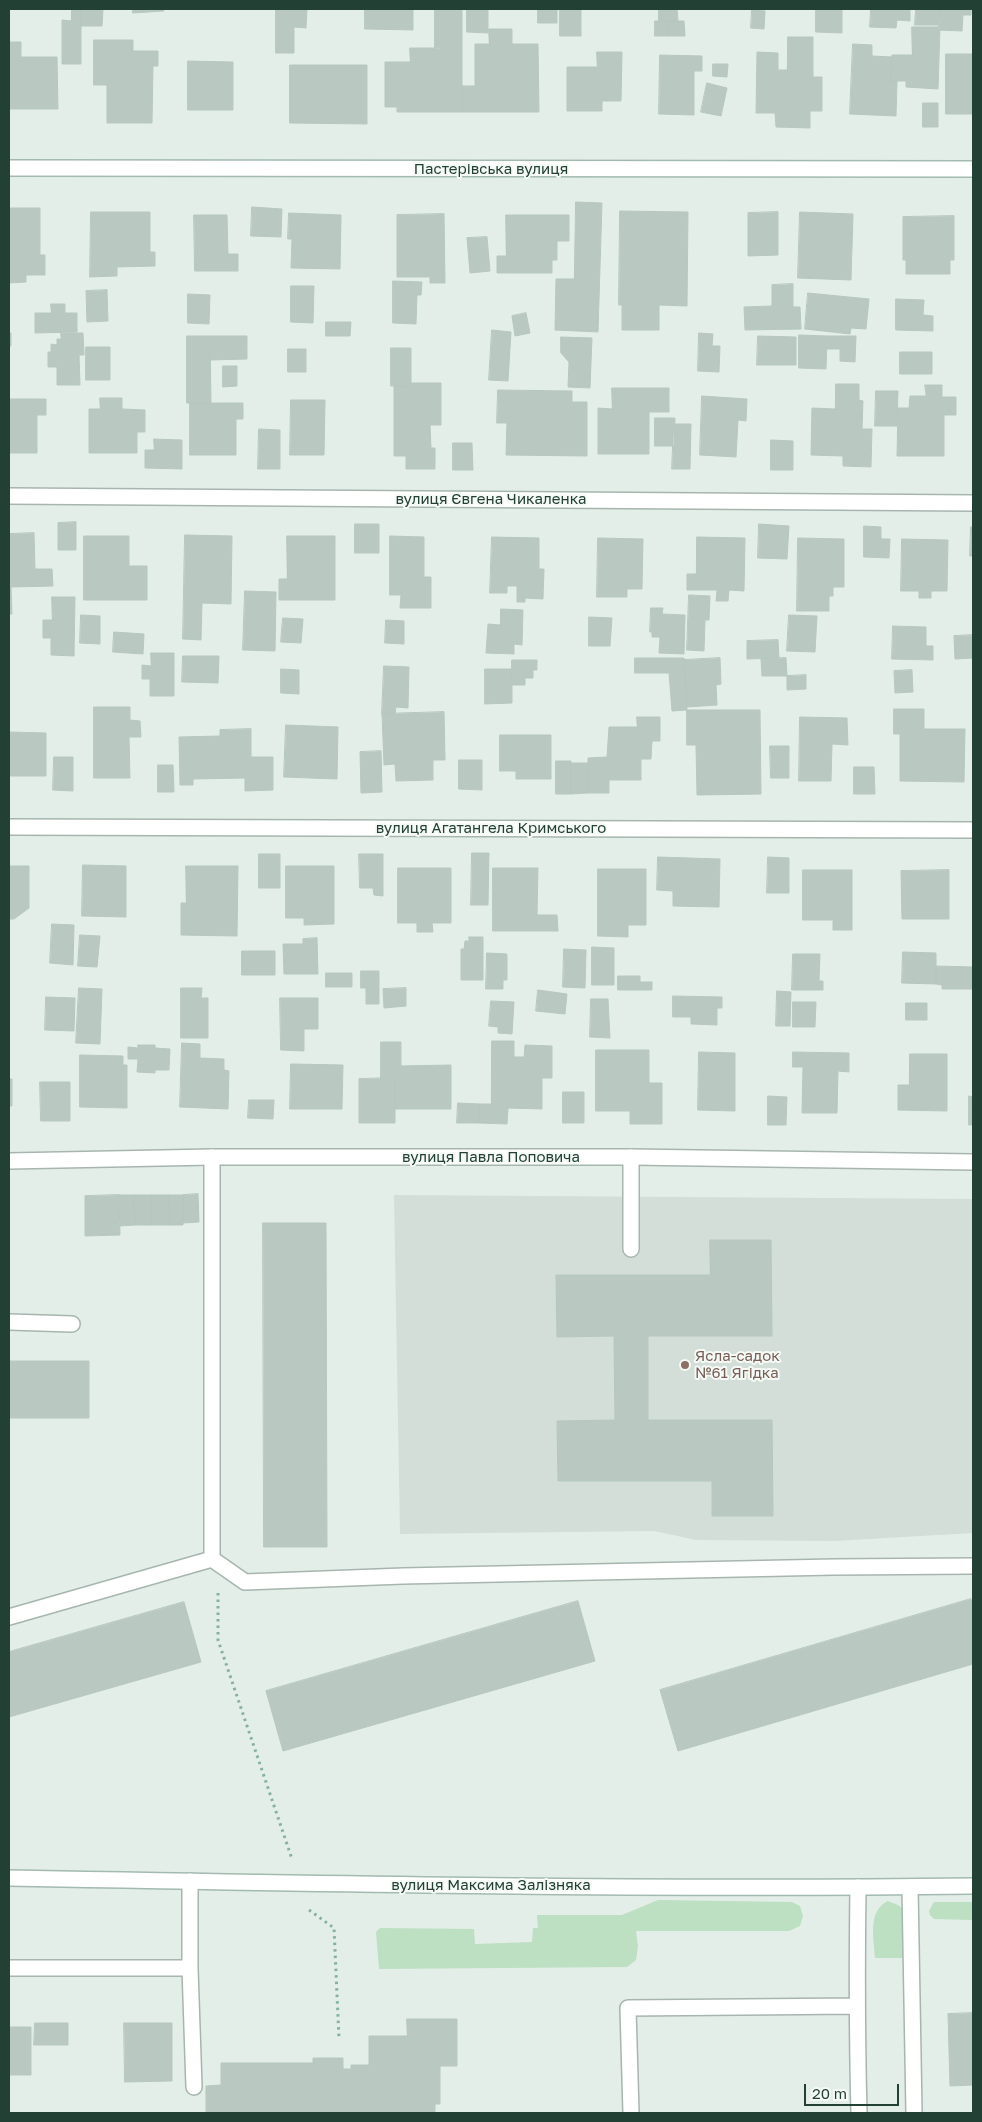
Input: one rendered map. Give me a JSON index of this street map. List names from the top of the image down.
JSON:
{
  "streets": {
    "street": [
      "Пастерівська вулиця",
      "вулиця Євгена Чикаленка",
      "вулиця Агатангела Кримського",
      "вулиця Павла Поповича",
      "вулиця Максима Залізняка"
    ]
  },
  "places": ["Ясла-садок №61 Ягідка"],
  "scale_bar": "20 m"
}
